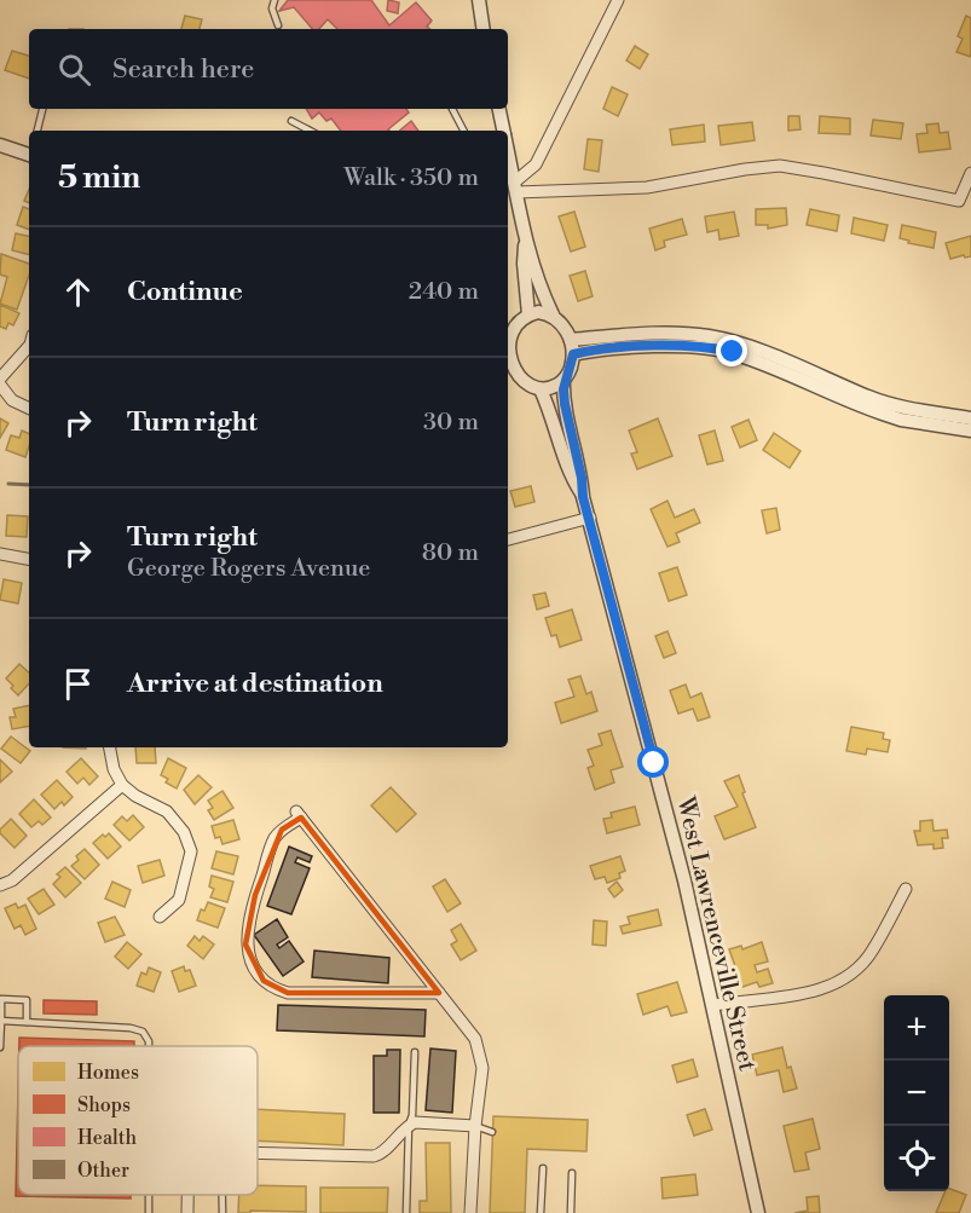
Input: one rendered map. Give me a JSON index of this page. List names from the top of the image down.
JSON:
{
  "streets": {
    "street": ["West Lawrenceville Street"]
  },
  "legend": [
    "Homes",
    "Shops",
    "Health",
    "Other"
  ],
  "page": {
    "search": "Search here",
    "heading": ["5 min", "Walk · 350 m"],
    "list": [
      ["Continue", "240 m"],
      ["Turn right", "30 m"],
      ["Turn right", "George Rogers Avenue", "80 m"],
      "Arrive at destination"
    ],
    "map_buttons": ["+", "−"]
  }
}
